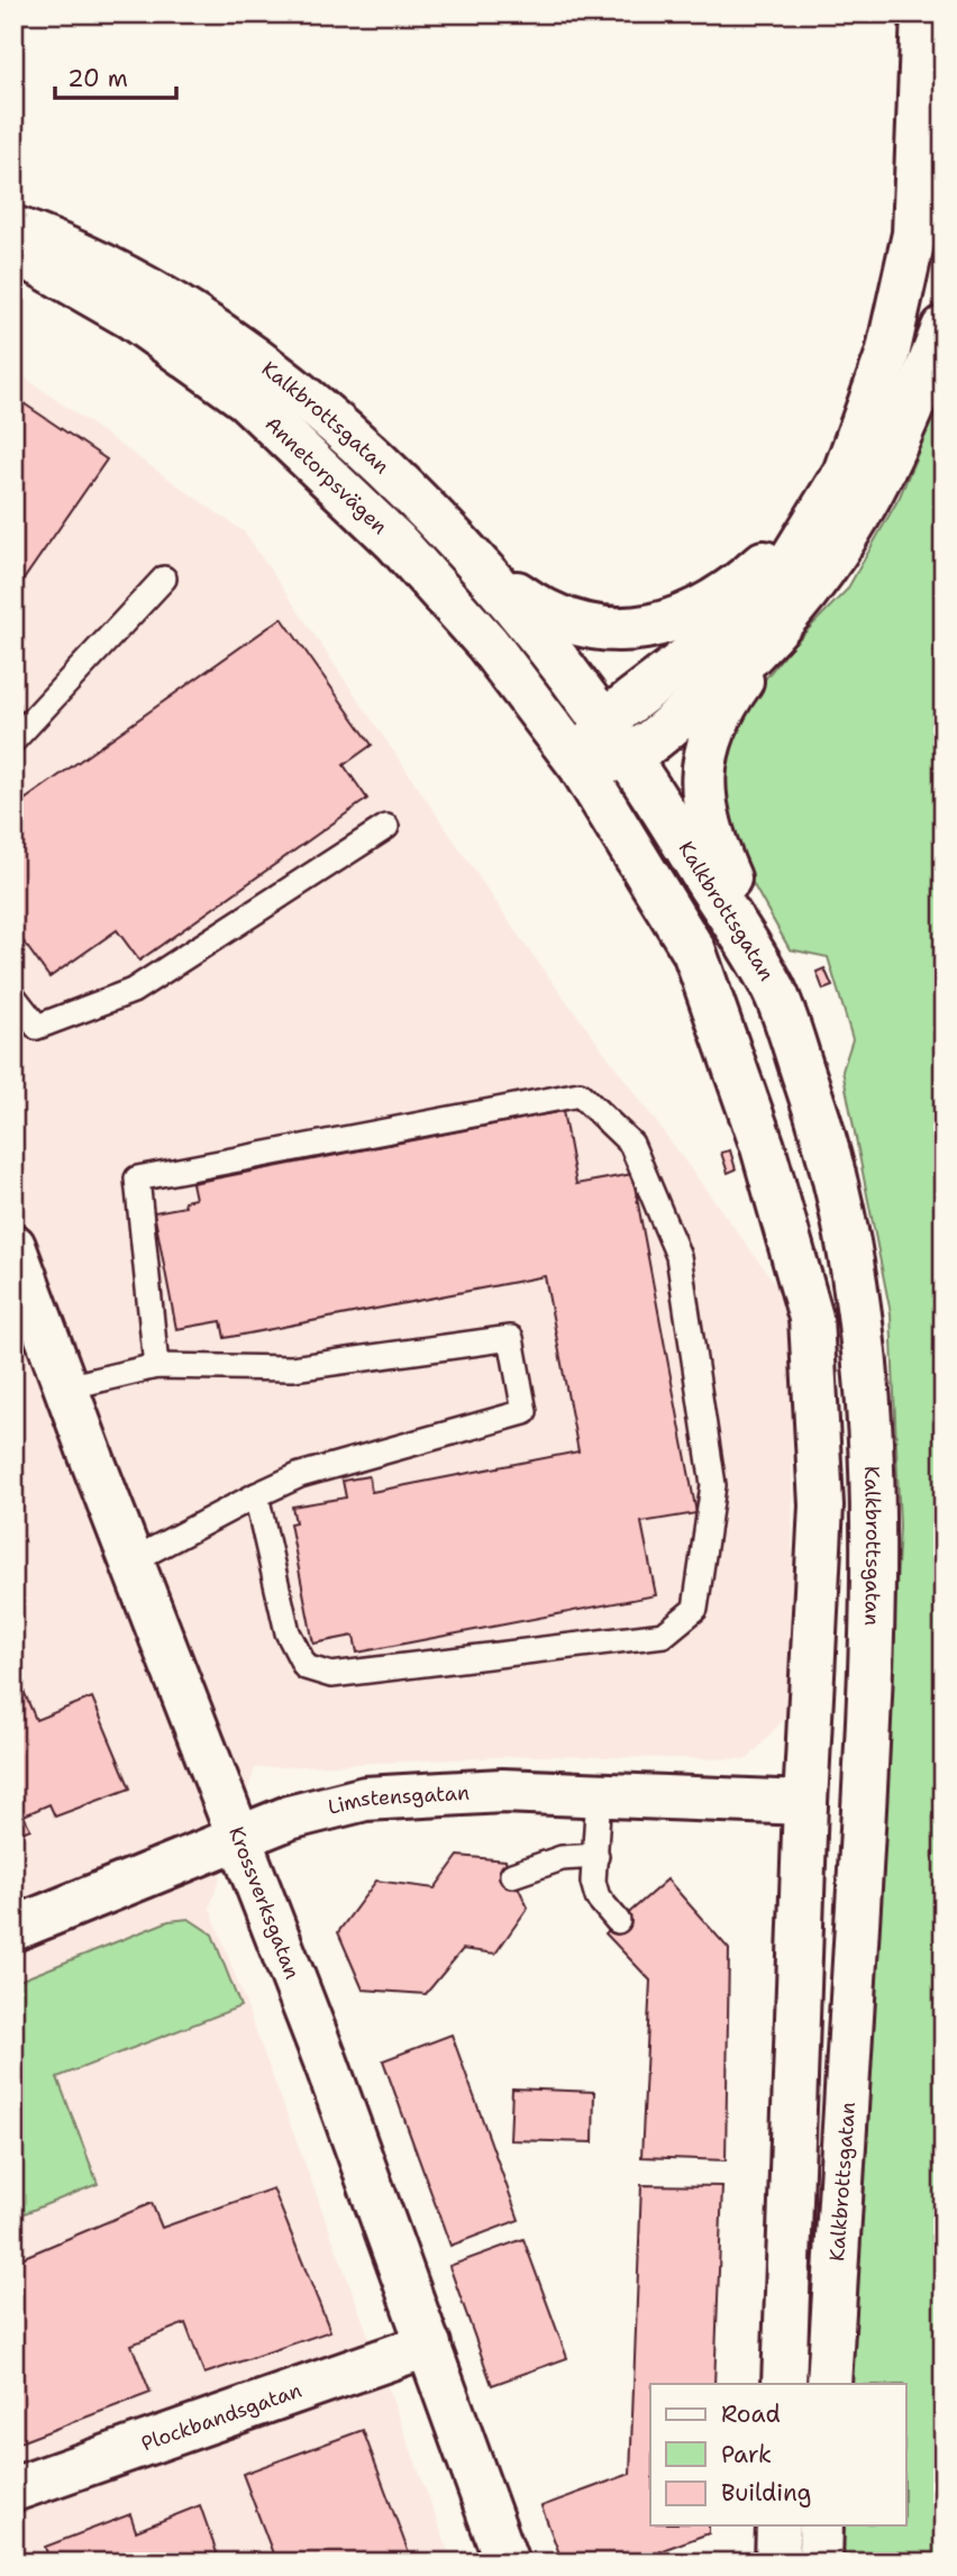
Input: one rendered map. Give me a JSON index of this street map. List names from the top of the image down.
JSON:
{
  "streets": {
    "main road": [
      "Kalkbrottsgatan",
      "Annetorpsvägen",
      "Limstensgatan",
      "Krossverksgatan",
      "Plockbandsgatan"
    ]
  },
  "crossings": [
    ["Limstensgatan", "Krossverksgatan"],
    ["Krossverksgatan", "Plockbandsgatan"]
  ],
  "legend": ["Road", "Park", "Building"],
  "scale_bar": "20 m"
}
